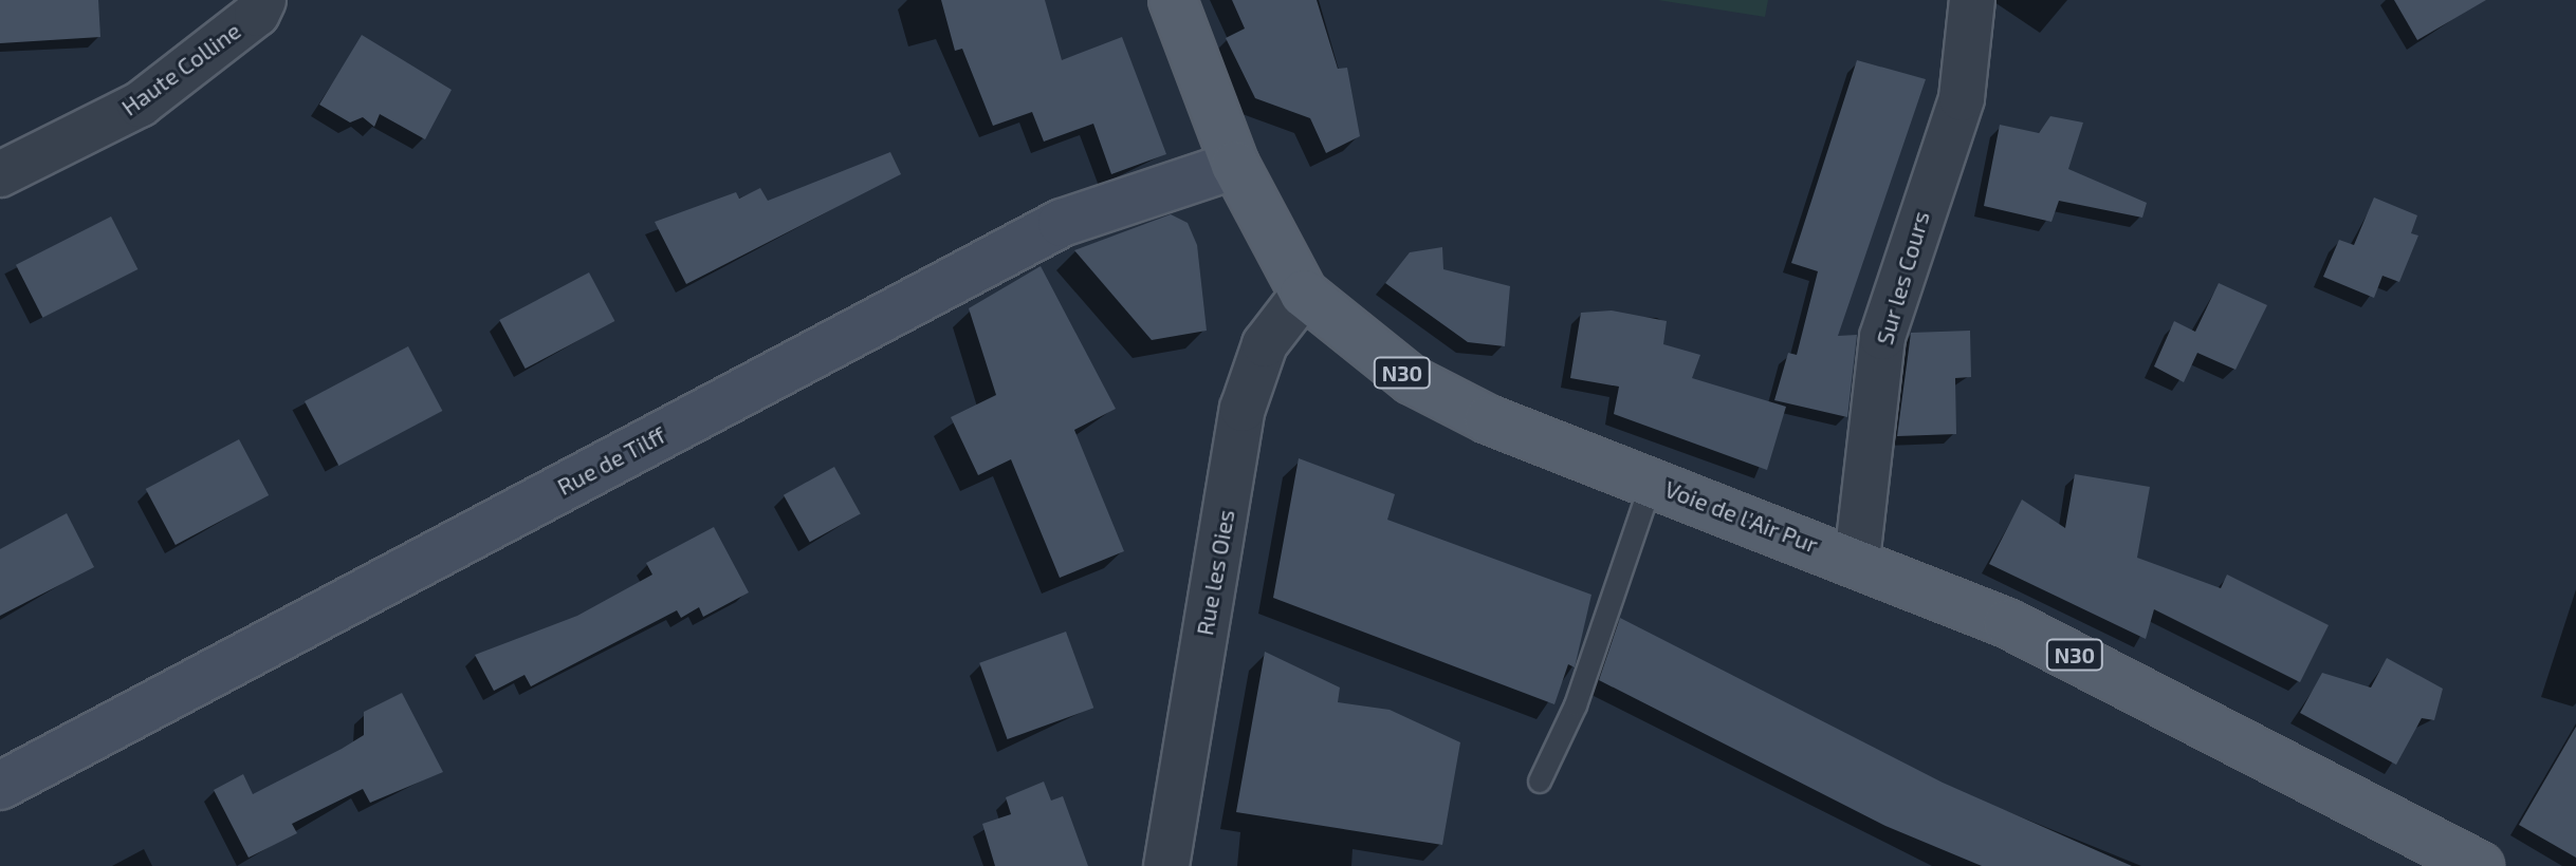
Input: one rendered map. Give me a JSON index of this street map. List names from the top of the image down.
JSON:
{
  "streets": {
    "main road": ["N30", "Rue de Tilff", "Voie de l'Air Pur"],
    "street": ["Haute Colline", "Sur les Cours", "Rue les Oies"]
  },
  "crossings": [
    ["Sur les Cours", "Voie de l'Air Pur"],
    ["Rue de Tilff", "Voie de l'Air Pur"],
    ["Voie de l'Air Pur", "Rue les Oies"]
  ]
}
